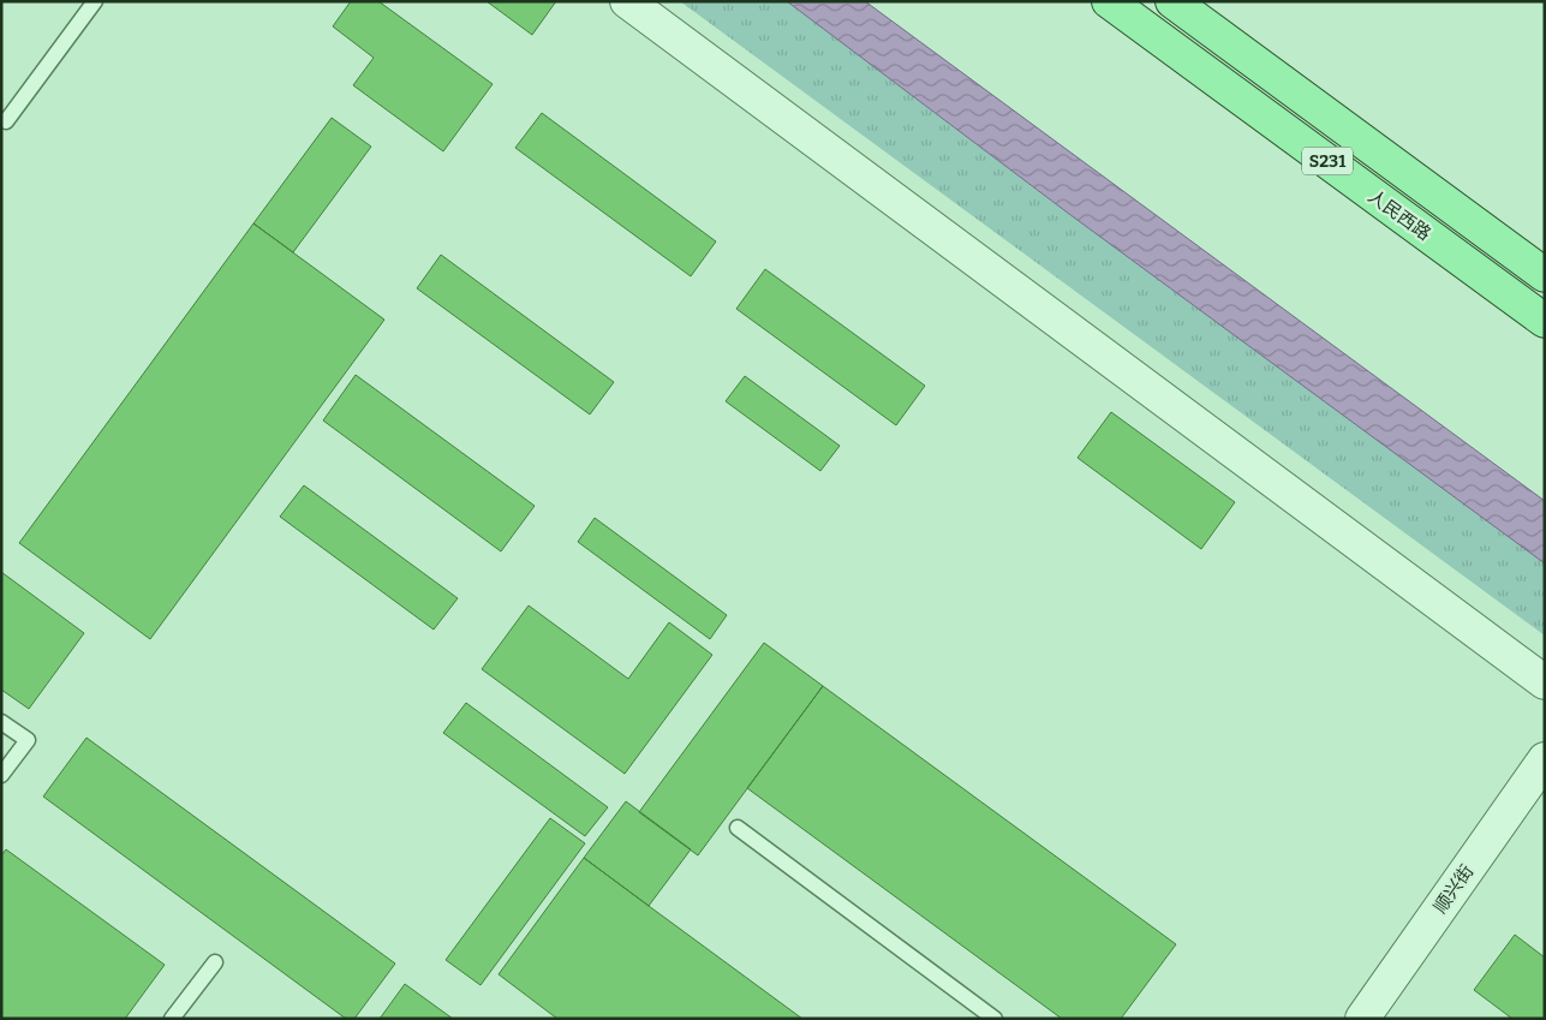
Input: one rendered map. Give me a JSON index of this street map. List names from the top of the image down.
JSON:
{
  "streets": {
    "main road": ["S231", "人民西路"],
    "street": ["顺兴街"]
  }
}
